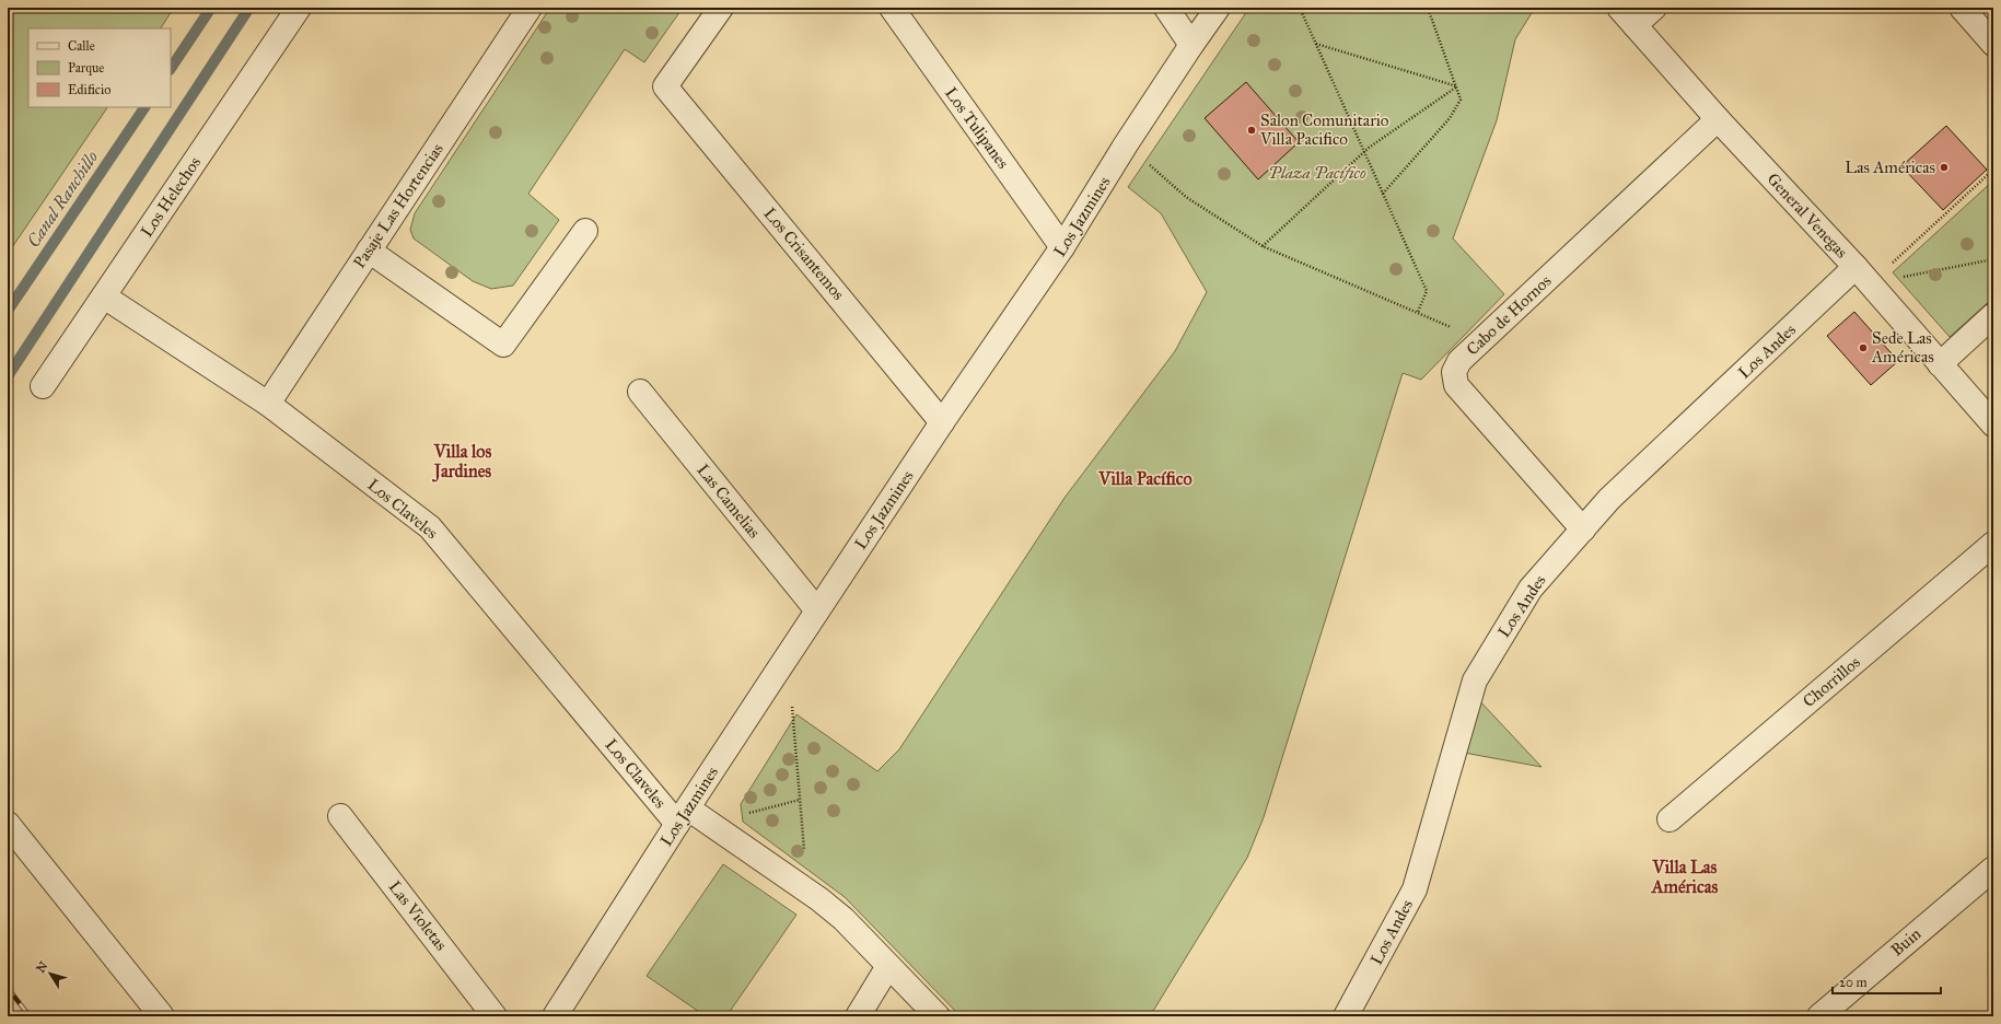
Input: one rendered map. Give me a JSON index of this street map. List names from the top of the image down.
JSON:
{
  "streets": {
    "street": [
      "Los Tulipanes",
      "Los Helechos",
      "Pasaje Las Hortencias",
      "General Venegas",
      "Los Jazmines",
      "Los Crisantemos",
      "Cabo de Hornos",
      "Los Andes",
      "Las Camelias",
      "Los Claveles",
      "Chorrillos",
      "Las Violetas",
      "Buin"
    ]
  },
  "crossings": [
    ["Los Tulipanes", "Los Jazmines"],
    ["Los Helechos", "Los Claveles"],
    ["Pasaje Las Hortencias", "Los Claveles"],
    ["General Venegas", "Cabo de Hornos"],
    ["General Venegas", "Los Andes"],
    ["Los Jazmines", "Los Crisantemos"],
    ["Los Jazmines", "Las Camelias"],
    ["Los Jazmines", "Los Claveles"],
    ["Cabo de Hornos", "Los Andes"]
  ],
  "districts": ["Villa los Jardines", "Villa Pacífico", "Villa Las Américas"],
  "water": ["Canal Ranchillo"],
  "parks": ["Plaza Pacífico"],
  "places": ["Salon Comunitario Villa Pacifico", "Las Américas", "Sede Las Américas"],
  "legend": ["Calle", "Parque", "Edificio"],
  "scale_bar": "20 m",
  "north": "top left"
}
